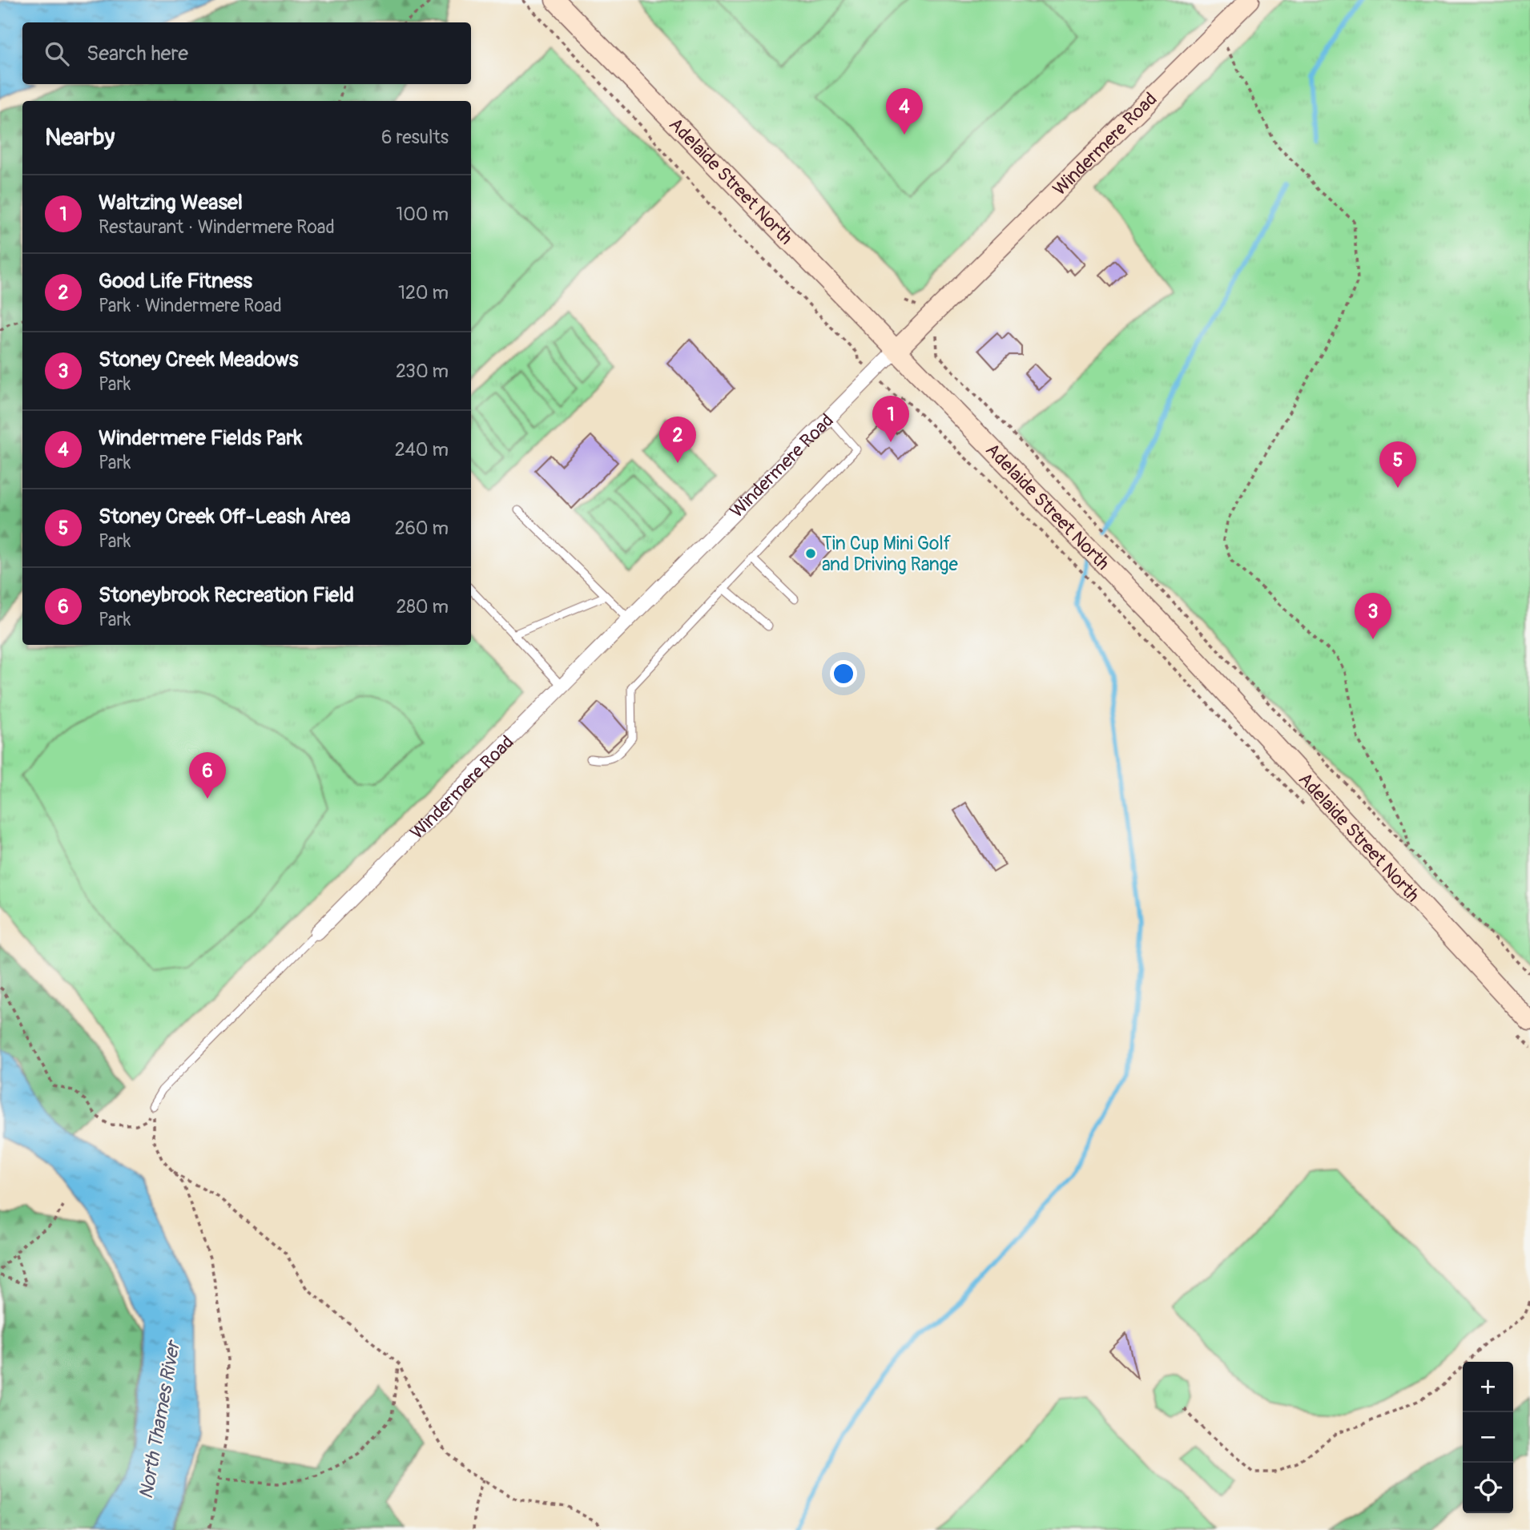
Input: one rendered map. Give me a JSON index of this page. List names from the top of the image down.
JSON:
{
  "streets": {
    "main road": ["Windermere Road", "Adelaide Street North"]
  },
  "crossings": [
    ["Windermere Road", "Adelaide Street North"]
  ],
  "water": ["North Thames River"],
  "places": ["Tin Cup Mini Golf and Driving Range"],
  "page": {
    "search": "Search here",
    "pins": [
      "4",
      "1",
      "2",
      "5",
      "3",
      "6"
    ],
    "heading": ["Nearby", "6 results"],
    "list": [
      {
        "mark": "1",
        "name": "Waltzing Weasel",
        "note": "Restaurant · Windermere Road",
        "value": "100 m"
      },
      {
        "mark": "2",
        "name": "Good Life Fitness",
        "note": "Park · Windermere Road",
        "value": "120 m"
      },
      {
        "mark": "3",
        "name": "Stoney Creek Meadows",
        "note": "Park",
        "value": "230 m"
      },
      {
        "mark": "4",
        "name": "Windermere Fields Park",
        "note": "Park",
        "value": "240 m"
      },
      {
        "mark": "5",
        "name": "Stoney Creek Off-Leash Area",
        "note": "Park",
        "value": "260 m"
      },
      {
        "mark": "6",
        "name": "Stoneybrook Recreation Field",
        "note": "Park",
        "value": "280 m"
      }
    ],
    "map_buttons": ["+", "−"]
  }
}
